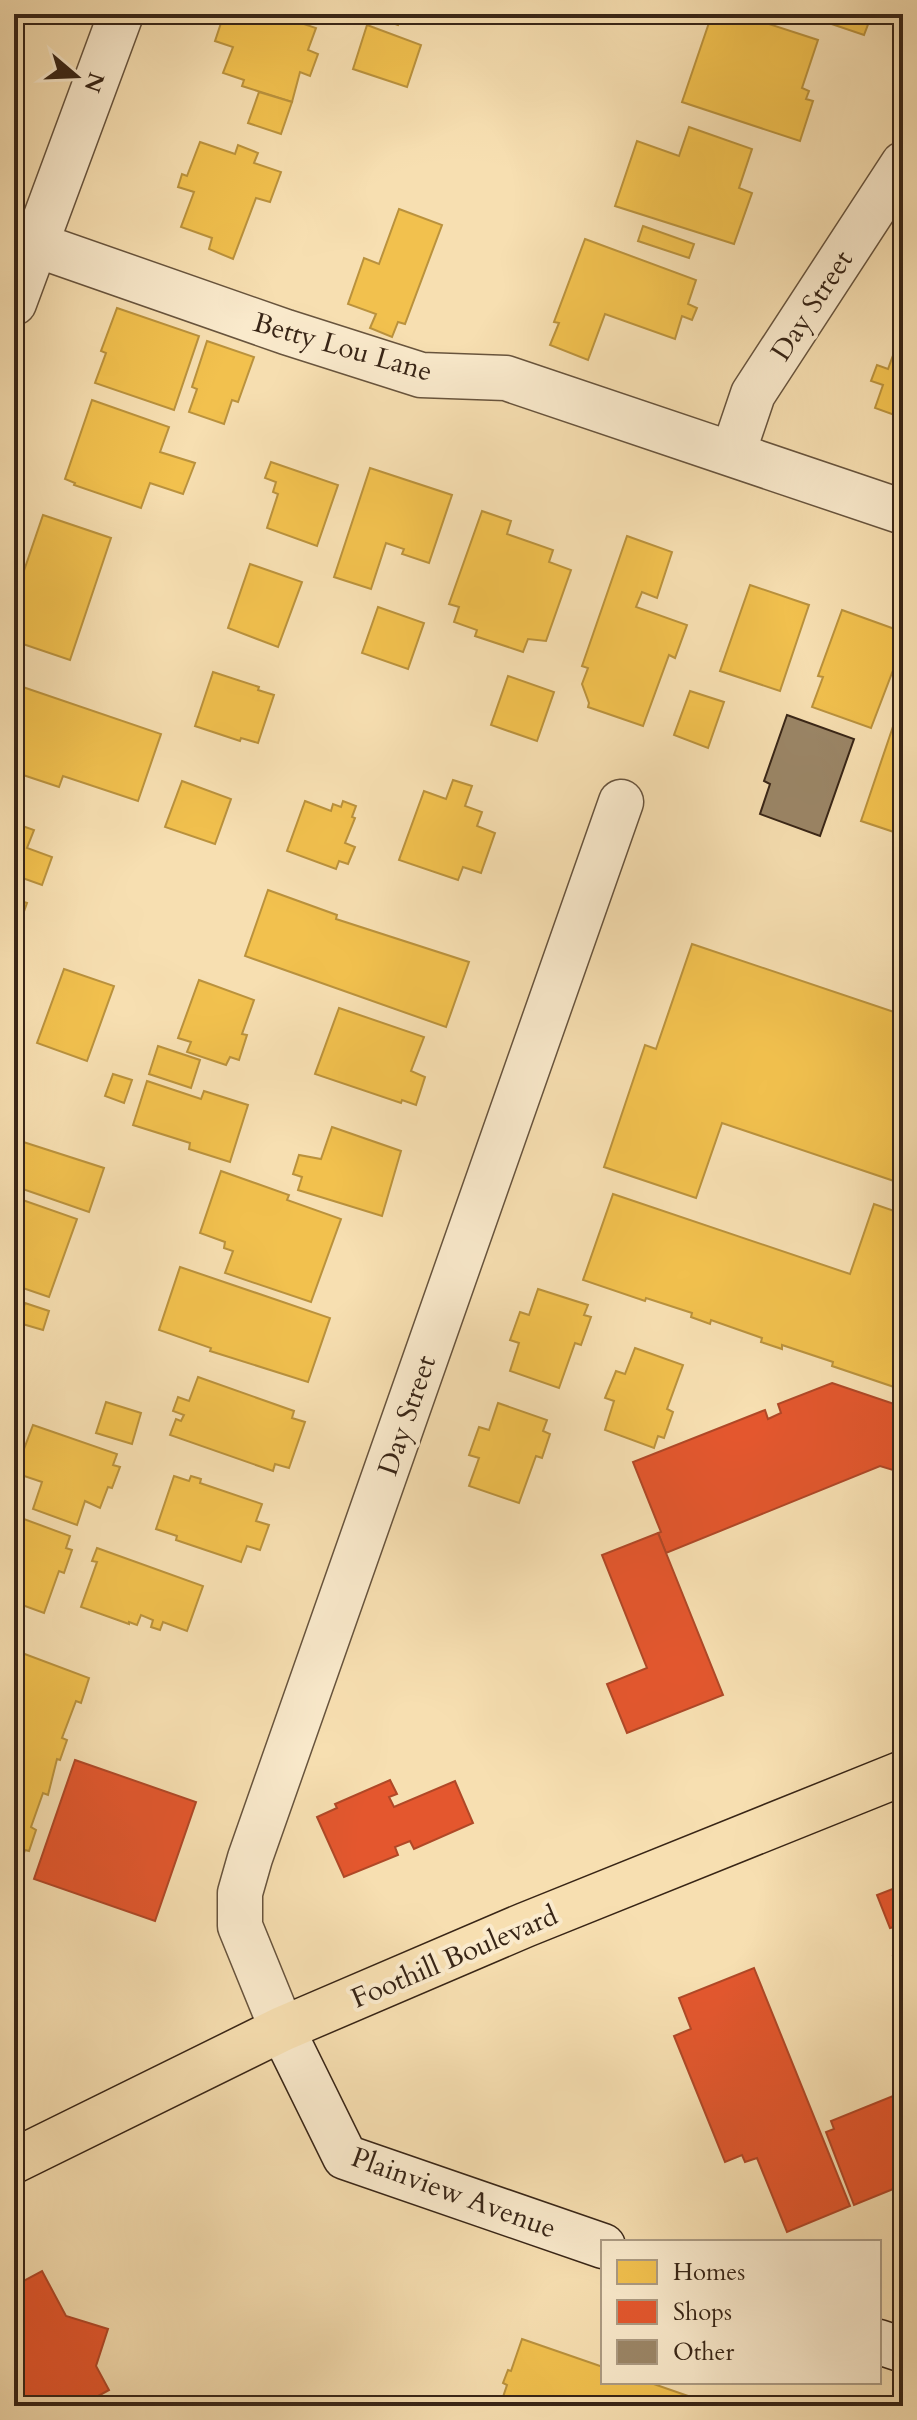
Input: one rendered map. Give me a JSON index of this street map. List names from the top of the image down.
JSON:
{
  "streets": {
    "main road": ["Foothill Boulevard"],
    "street": ["Day Street", "Betty Lou Lane", "Plainview Avenue"]
  },
  "crossings": [
    ["Day Street", "Betty Lou Lane"],
    ["Day Street", "Foothill Boulevard"],
    ["Day Street", "Plainview Avenue"],
    ["Foothill Boulevard", "Plainview Avenue"]
  ],
  "legend": ["Homes", "Shops", "Other"],
  "north": "right"
}
